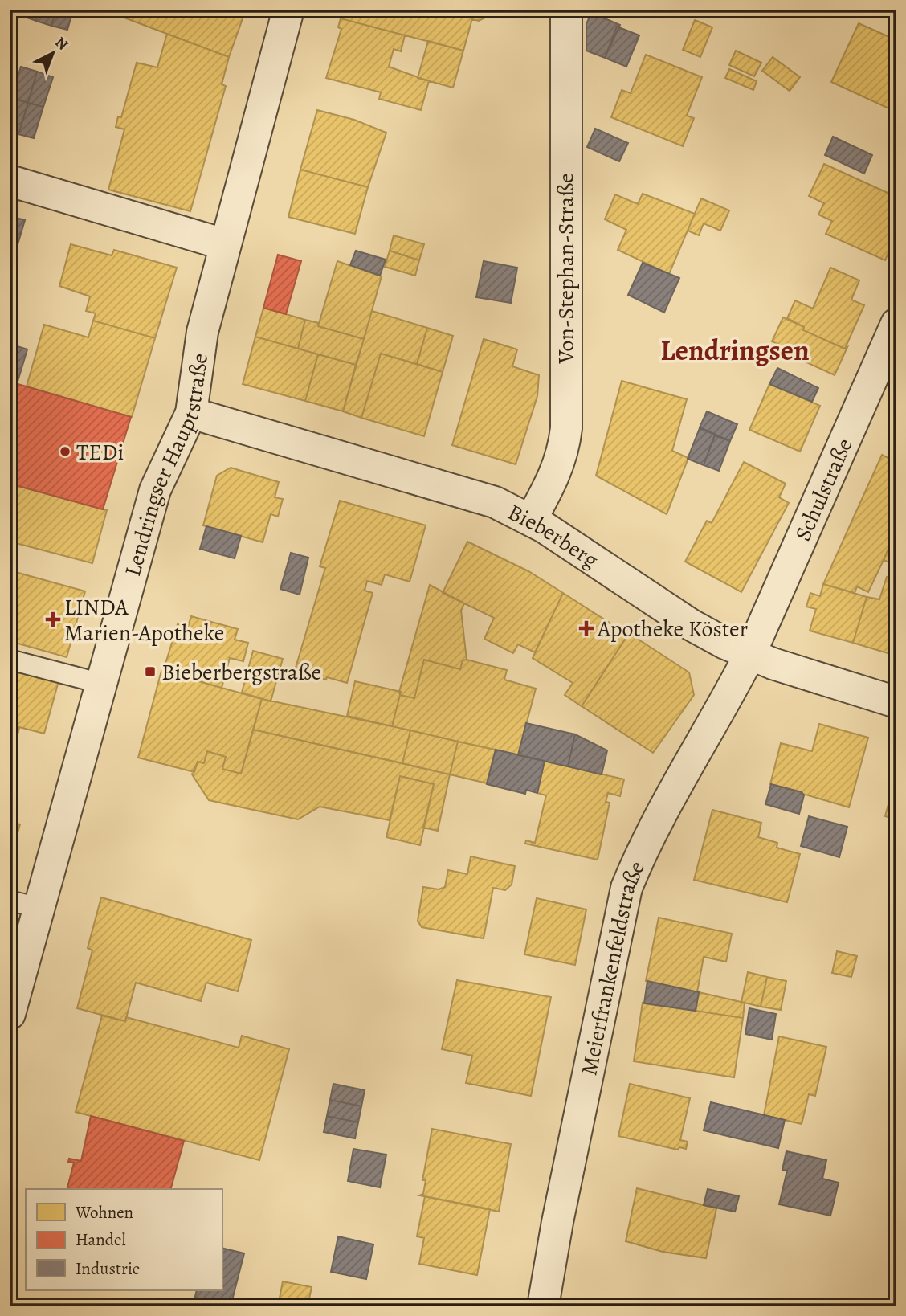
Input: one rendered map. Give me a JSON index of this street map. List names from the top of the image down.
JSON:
{
  "streets": {
    "street": [
      "Von-Stephan-Straße",
      "Lendringser Hauptstraße",
      "Schulstraße",
      "Bieberberg",
      "Meierfrankenfeldstraße"
    ]
  },
  "crossings": [
    ["Von-Stephan-Straße", "Bieberberg"],
    ["Lendringser Hauptstraße", "Bieberberg"],
    ["Schulstraße", "Bieberberg"],
    ["Schulstraße", "Meierfrankenfeldstraße"],
    ["Bieberberg", "Meierfrankenfeldstraße"]
  ],
  "districts": ["Lendringsen"],
  "places": {
    "other": ["TEDi"],
    "health": ["LINDA Marien-Apotheke", "Apotheke Köster"],
    "transit": ["Bieberbergstraße"]
  },
  "legend": ["Wohnen", "Handel", "Industrie"],
  "north": "top right"
}
